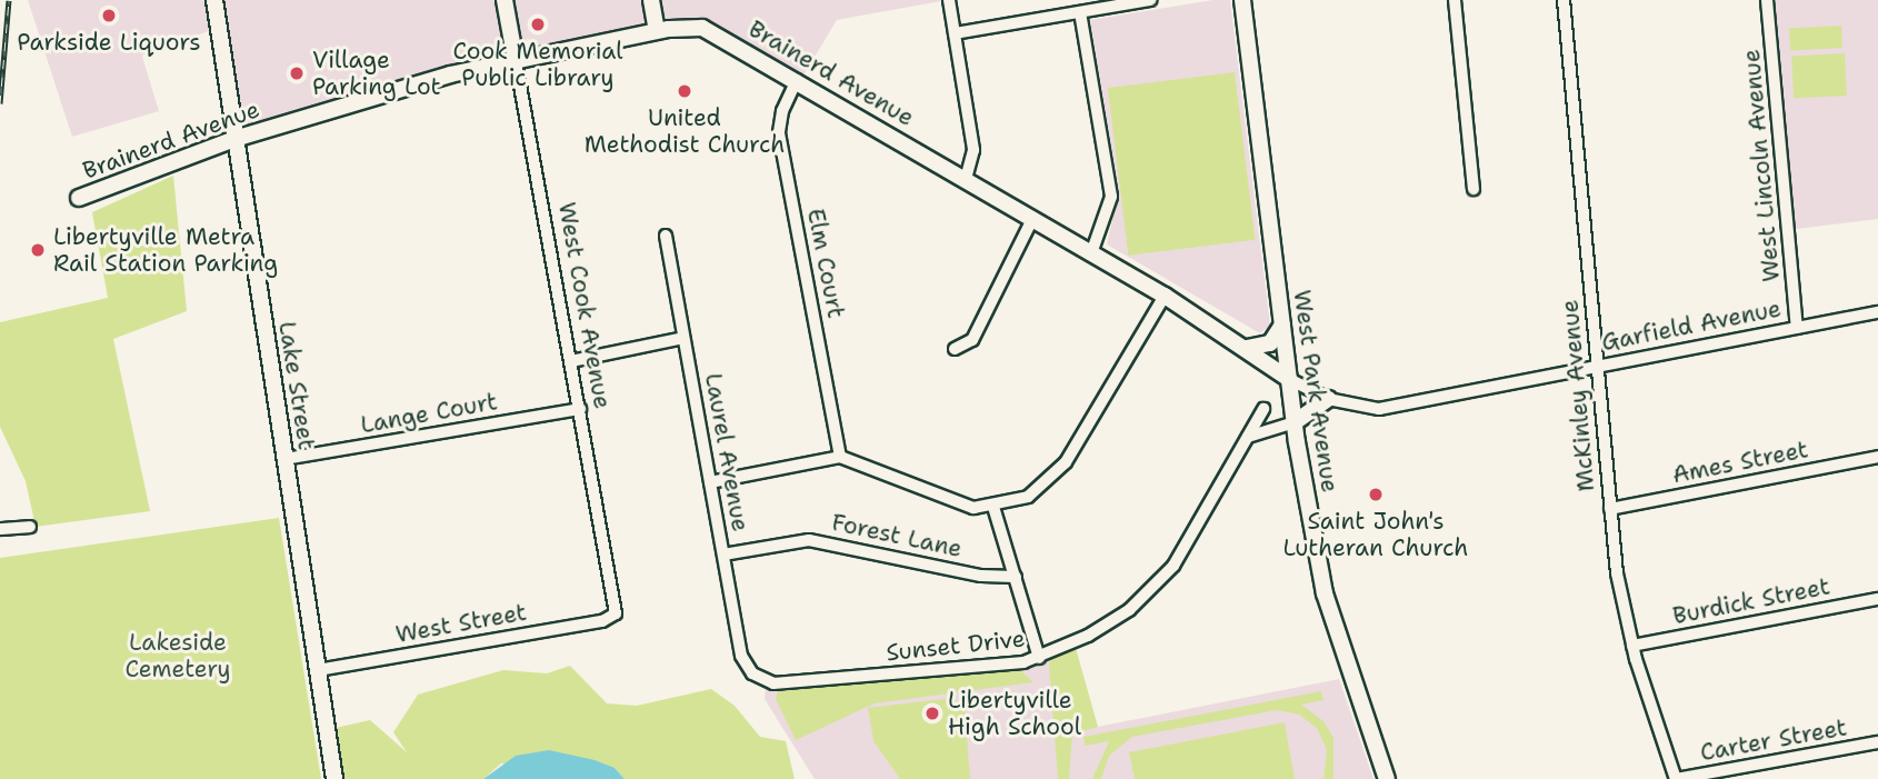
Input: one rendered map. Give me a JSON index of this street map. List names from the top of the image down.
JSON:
{
  "streets": {
    "street": [
      "Brainerd Avenue",
      "West Lincoln Avenue",
      "Elm Court",
      "West Cook Avenue",
      "Garfield Avenue",
      "Lake Street",
      "West Park Avenue",
      "McKinley Avenue",
      "Lange Court",
      "Laurel Avenue",
      "Ames Street",
      "Forest Lane",
      "Burdick Street",
      "West Street",
      "Sunset Drive",
      "Carter Street"
    ]
  },
  "crossings": [
    ["Brainerd Avenue", "Elm Court"],
    ["Brainerd Avenue", "West Cook Avenue"],
    ["Brainerd Avenue", "Garfield Avenue"],
    ["Brainerd Avenue", "Lake Street"],
    ["Brainerd Avenue", "West Park Avenue"],
    ["West Lincoln Avenue", "Garfield Avenue"],
    ["West Cook Avenue", "Lange Court"],
    ["West Cook Avenue", "West Street"],
    ["Garfield Avenue", "West Park Avenue"],
    ["Garfield Avenue", "McKinley Avenue"],
    ["Lake Street", "Lange Court"],
    ["Lake Street", "West Street"],
    ["McKinley Avenue", "Ames Street"],
    ["McKinley Avenue", "Burdick Street"],
    ["McKinley Avenue", "Carter Street"],
    ["Laurel Avenue", "Forest Lane"],
    ["Laurel Avenue", "Sunset Drive"]
  ],
  "parks": ["Lakeside Cemetery"],
  "places": [
    "Parkside Liquors",
    "Cook Memorial Public Library",
    "Village Parking Lot",
    "United Methodist Church",
    "Libertyville Metra Rail Station Parking",
    "Saint John's Lutheran Church",
    "Libertyville High School"
  ]
}
